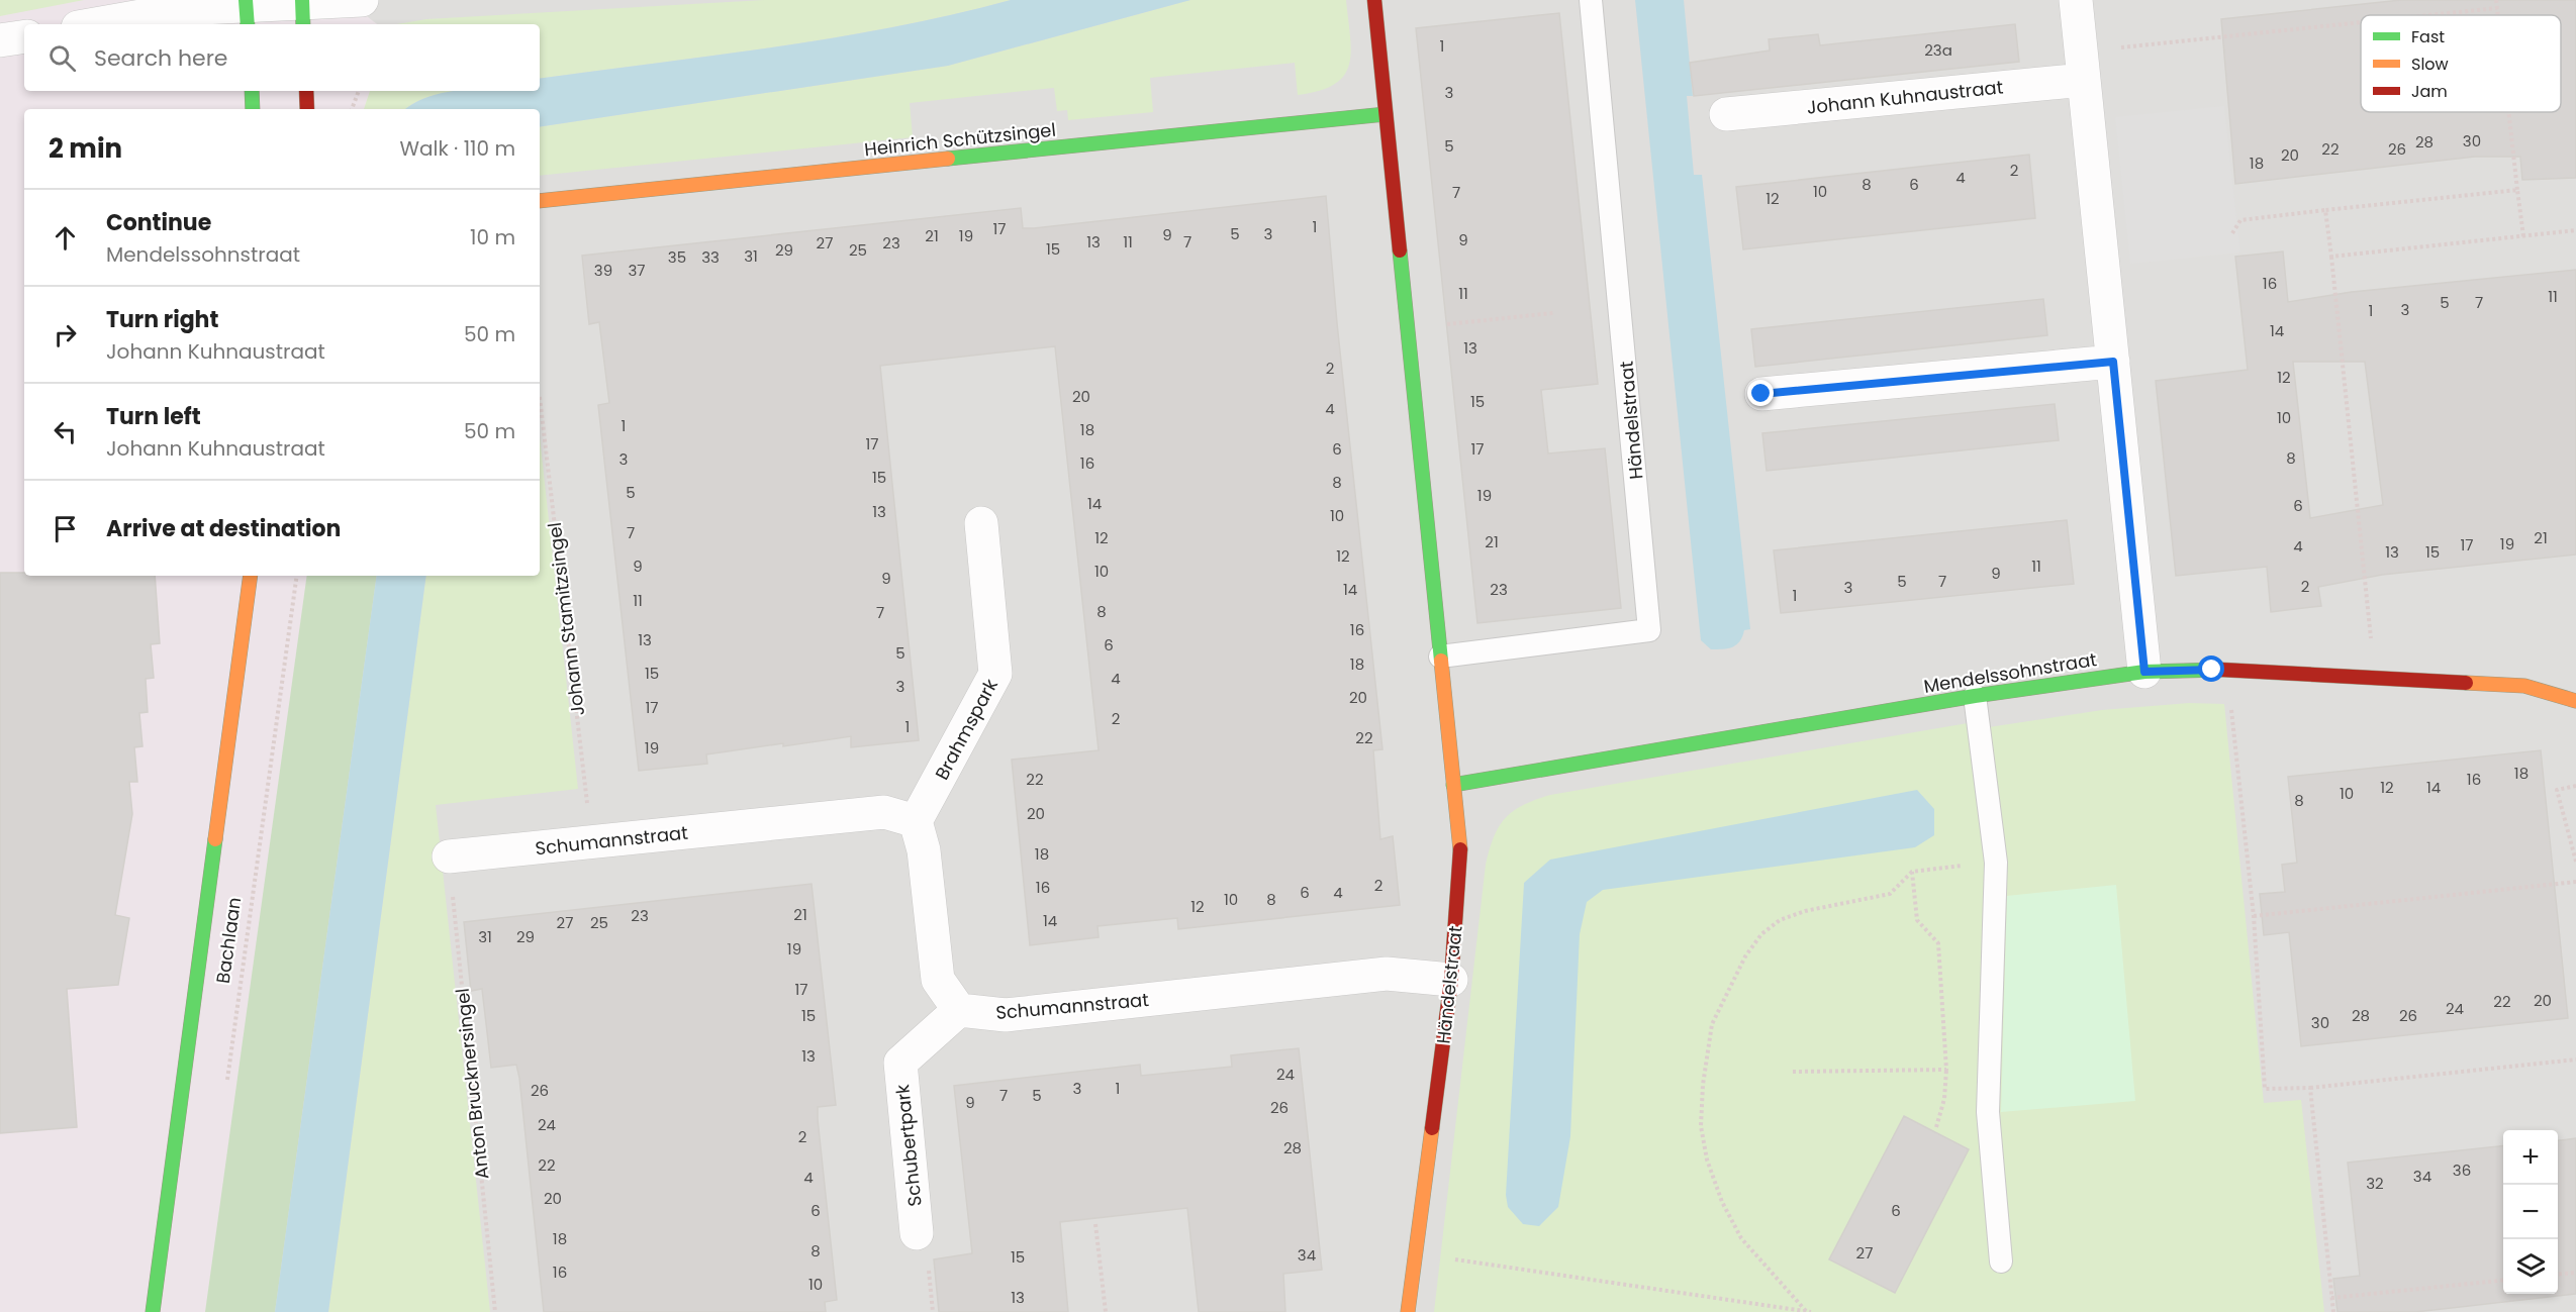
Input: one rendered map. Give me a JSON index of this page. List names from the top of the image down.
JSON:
{
  "streets": {
    "street": [
      "Johann Kuhnaustraat",
      "Heinrich Schützsingel",
      "Händelstraat",
      "Mendelssohnstraat",
      "Brahmspark",
      "Schumannstraat",
      "Bachlaan",
      "Schubertpark"
    ],
    "path": ["Johann Stamitzsingel", "Anton Brucknersingel"]
  },
  "crossings": [
    ["Heinrich Schützsingel", "Händelstraat"],
    ["Händelstraat", "Mendelssohnstraat"],
    ["Händelstraat", "Schumannstraat"],
    ["Johann Stamitzsingel", "Schumannstraat"],
    ["Brahmspark", "Schumannstraat"],
    ["Schumannstraat", "Anton Brucknersingel"],
    ["Schumannstraat", "Schubertpark"]
  ],
  "house_numbers": [
    "1",
    "23a",
    "3",
    "30",
    "28",
    "5",
    "22",
    "26",
    "20",
    "18",
    "2",
    "4",
    "8",
    "6",
    "10",
    "7",
    "12",
    "1",
    "17",
    "5",
    "3",
    "9",
    "21",
    "19",
    "9",
    "13",
    "11",
    "7",
    "27",
    "23",
    "15",
    "29",
    "25",
    "31",
    "35",
    "33",
    "39",
    "37",
    "16",
    "11",
    "11",
    "5",
    "7",
    "3",
    "1",
    "14",
    "13",
    "2",
    "12",
    "20",
    "15",
    "4",
    "10",
    "1",
    "18",
    "17",
    "6",
    "17",
    "8",
    "3",
    "16",
    "15",
    "8",
    "5",
    "19",
    "14",
    "6",
    "13",
    "10",
    "7",
    "12",
    "21",
    "21",
    "19",
    "17",
    "4",
    "13",
    "15",
    "12",
    "9",
    "11",
    "10",
    "9",
    "9",
    "5",
    "7",
    "2",
    "3",
    "14",
    "23",
    "1",
    "11",
    "8",
    "7",
    "16",
    "13",
    "6",
    "5",
    "18",
    "15",
    "4",
    "3",
    "20",
    "17",
    "2",
    "1",
    "22",
    "19",
    "18",
    "22",
    "16",
    "12",
    "14",
    "10",
    "8",
    "20",
    "18",
    "2",
    "16",
    "6",
    "4",
    "10",
    "8",
    "12",
    "21",
    "23",
    "14",
    "27",
    "25",
    "31",
    "29",
    "19",
    "17",
    "20",
    "22",
    "24",
    "15",
    "28",
    "26",
    "30",
    "13",
    "24",
    "3",
    "1",
    "26",
    "7",
    "5",
    "9",
    "26",
    "24",
    "2",
    "28",
    "22",
    "36",
    "34",
    "4",
    "32",
    "20",
    "6",
    "6",
    "18",
    "8",
    "27",
    "34",
    "15",
    "16",
    "10",
    "13"
  ],
  "legend": ["Fast", "Slow", "Jam"],
  "page": {
    "search": "Search here",
    "heading": ["2 min", "Walk · 110 m"],
    "list": [
      ["Continue", "Mendelssohnstraat", "10 m"],
      ["Turn right", "Johann Kuhnaustraat", "50 m"],
      ["Turn left", "Johann Kuhnaustraat", "50 m"],
      "Arrive at destination"
    ],
    "map_buttons": ["+", "−"]
  }
}
